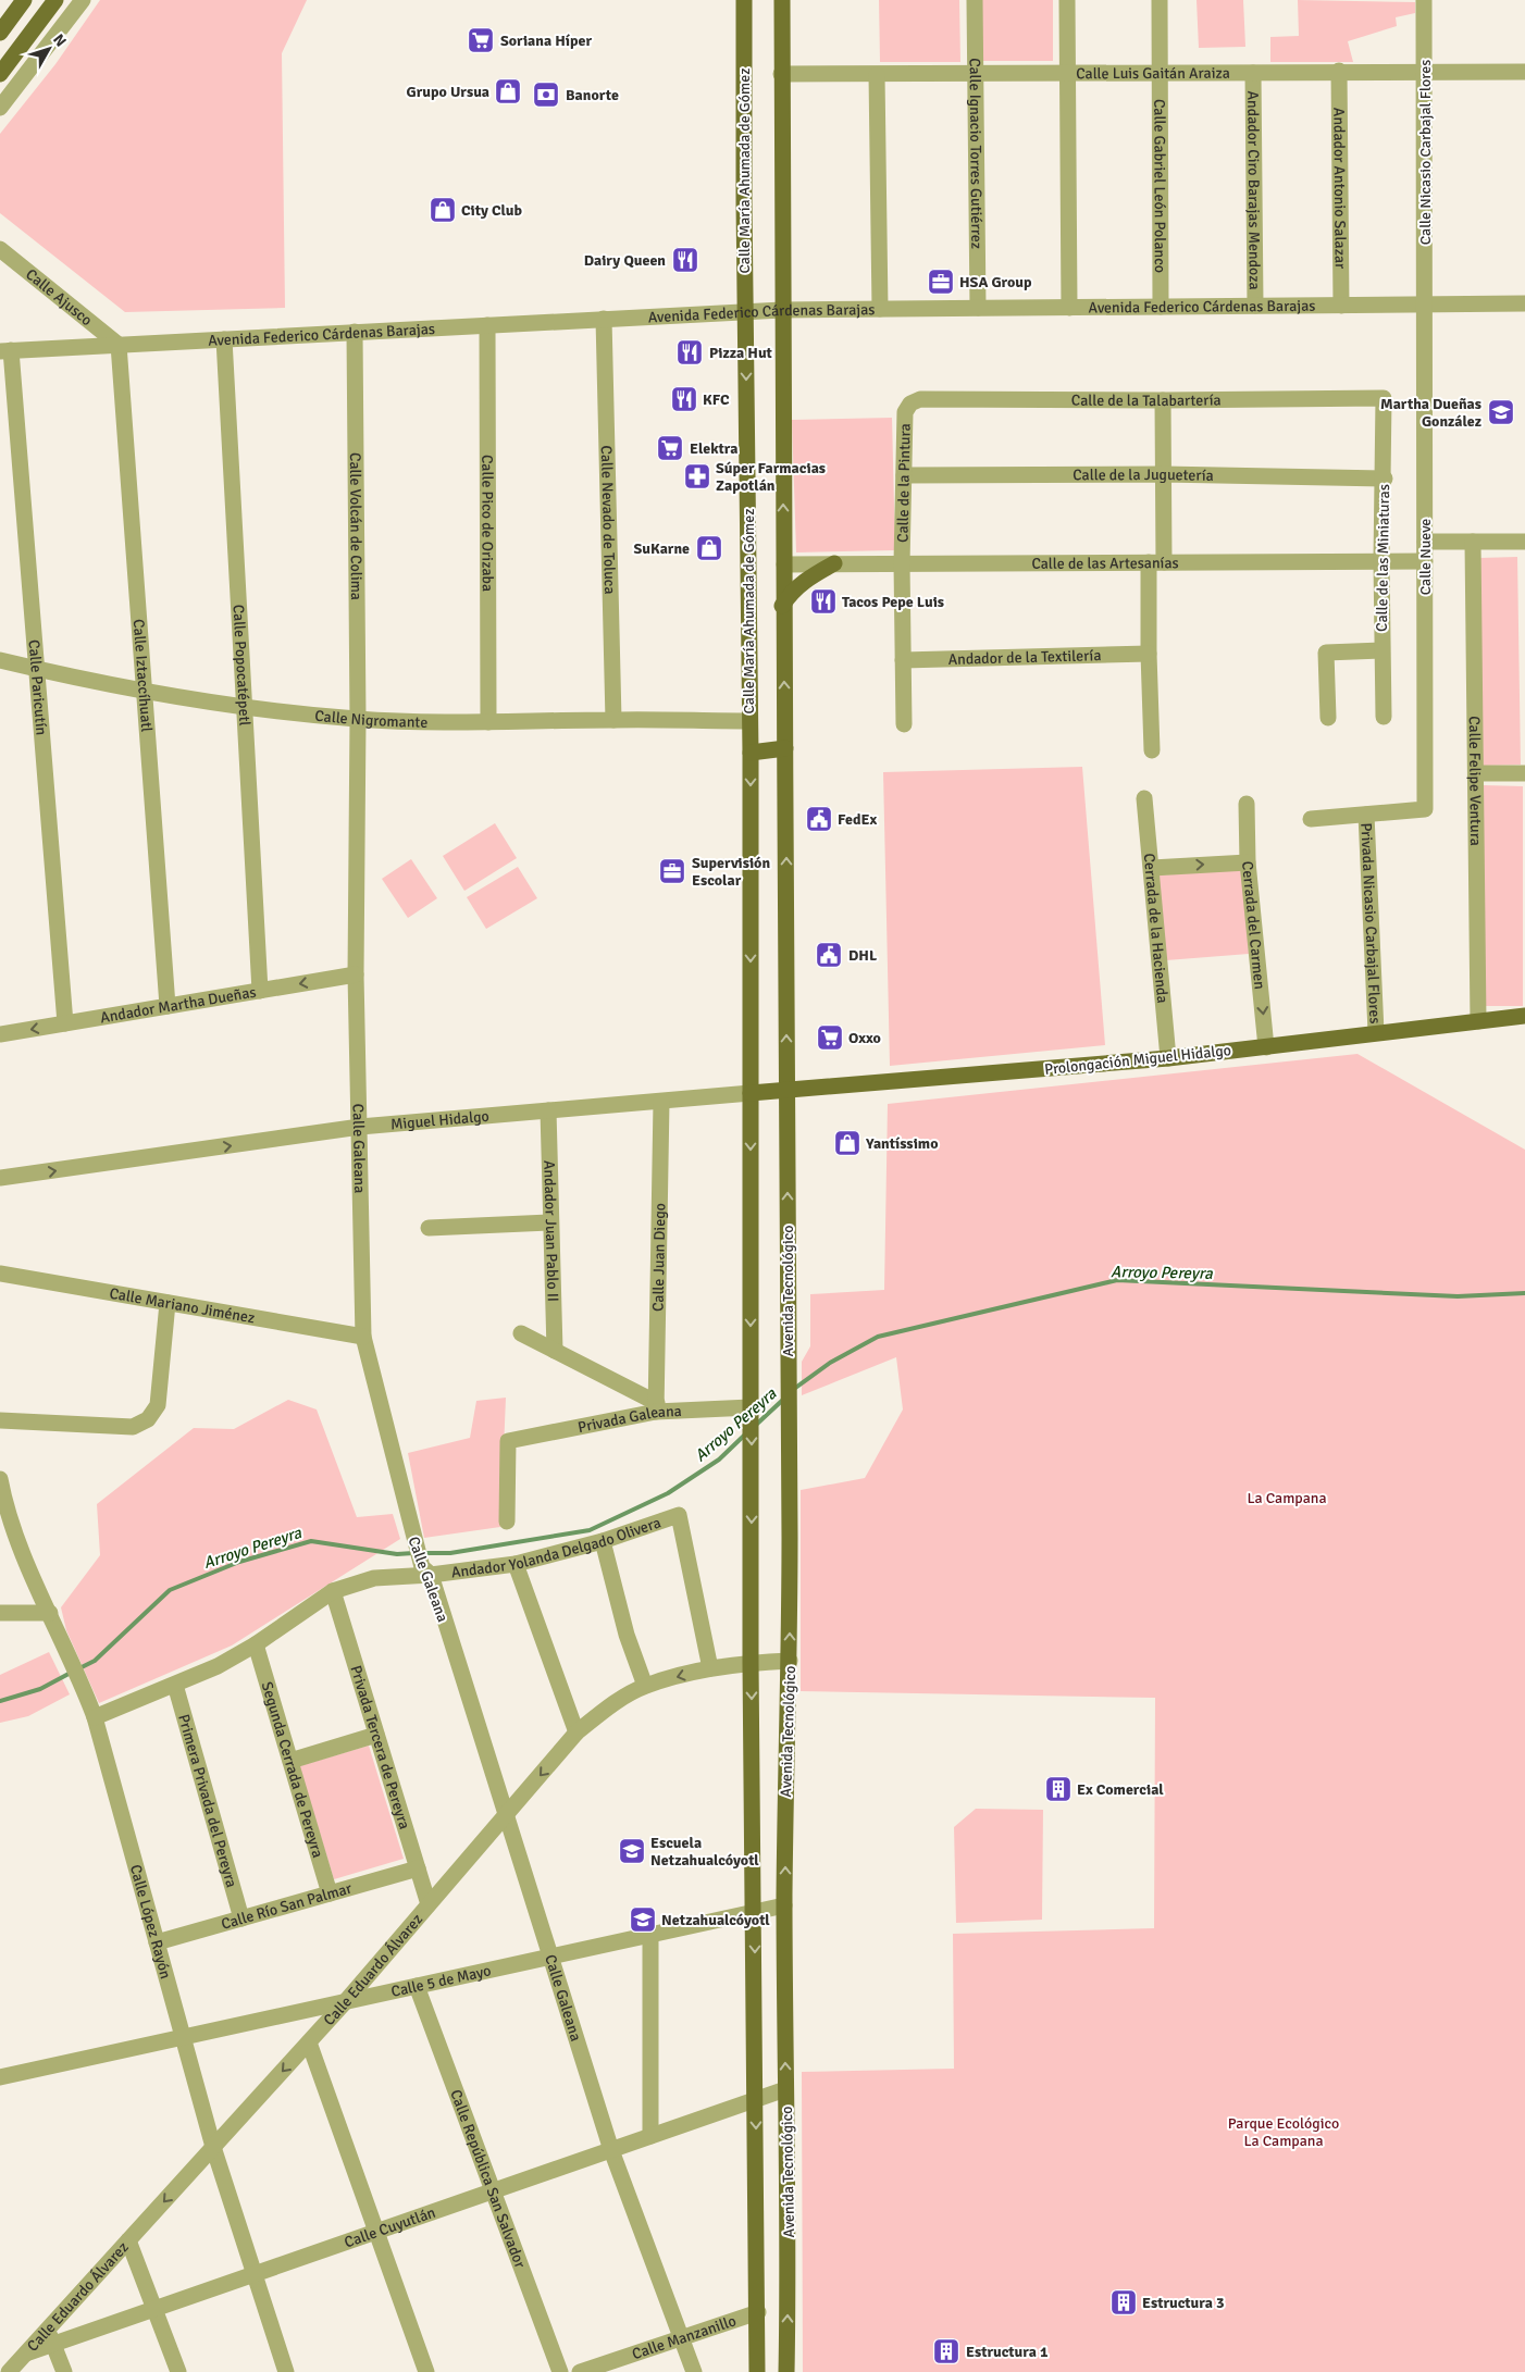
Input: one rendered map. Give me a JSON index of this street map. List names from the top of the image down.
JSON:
{
  "streets": {
    "main road": ["Calle María Ahumada de Gómez", "Prolongación Miguel Hidalgo", "Avenida Tecnológico"],
    "street": [
      "Calle Luis Gaitán Araiza",
      "Calle Nicasio Carbajal Flores",
      "Calle Ignacio Torres Gutiérrez",
      "Calle Gabriel León Polanco",
      "Andador Antonio Salazar",
      "Andador Ciro Barajas Mendoza",
      "Calle Ajusco",
      "Avenida Federico Cárdenas Barajas",
      "Calle de la Talabartería",
      "Calle de la Juguetería",
      "Calle de la Pintura",
      "Calle Nevado de Toluca",
      "Calle Pico de Orizaba",
      "Calle Volcán de Colima",
      "Calle Nueve",
      "Calle de las Miniaturas",
      "Calle de las Artesanías",
      "Andador de la Textilería",
      "Calle Popocatépetl",
      "Calle Iztaccíhuatl",
      "Calle Paricutín",
      "Calle Nigromante",
      "Calle Felipe Ventura",
      "Privada Nicasio Carbajal Flores",
      "Cerrada del Carmen",
      "Cerrada de la Hacienda",
      "Andador Martha Dueñas",
      "Miguel Hidalgo",
      "Calle Galeana",
      "Andador Juan Pablo II",
      "Calle Juan Diego",
      "Calle Mariano Jiménez",
      "Privada Galeana",
      "Andador Yolanda Delgado Olivera",
      "Privada Tercera de Pereyra",
      "Segunda Cerrada de Pereyra",
      "Primera Privada del Pereyra",
      "Calle Río San Palmar",
      "Calle López Rayón",
      "Calle Eduardo Álvarez",
      "Calle 5 de Mayo",
      "Calle República San Salvador",
      "Calle Cuyutlán",
      "Calle Manzanillo"
    ]
  },
  "crossings": [
    ["Calle Luis Gaitán Araiza", "Calle Nicasio Carbajal Flores"],
    ["Calle Luis Gaitán Araiza", "Calle Ignacio Torres Gutiérrez"],
    ["Calle Luis Gaitán Araiza", "Calle Gabriel León Polanco"],
    ["Calle Luis Gaitán Araiza", "Andador Antonio Salazar"],
    ["Calle Luis Gaitán Araiza", "Andador Ciro Barajas Mendoza"],
    ["Calle Nicasio Carbajal Flores", "Avenida Federico Cárdenas Barajas"],
    ["Calle Nicasio Carbajal Flores", "Calle Nueve"],
    ["Calle Ignacio Torres Gutiérrez", "Avenida Federico Cárdenas Barajas"],
    ["Calle María Ahumada de Gómez", "Avenida Federico Cárdenas Barajas"],
    ["Calle María Ahumada de Gómez", "Calle Nigromante"],
    ["Calle María Ahumada de Gómez", "Prolongación Miguel Hidalgo"],
    ["Calle María Ahumada de Gómez", "Miguel Hidalgo"],
    ["Calle María Ahumada de Gómez", "Avenida Tecnológico"],
    ["Calle Gabriel León Polanco", "Avenida Federico Cárdenas Barajas"],
    ["Andador Antonio Salazar", "Avenida Federico Cárdenas Barajas"],
    ["Andador Ciro Barajas Mendoza", "Avenida Federico Cárdenas Barajas"],
    ["Calle Ajusco", "Avenida Federico Cárdenas Barajas"],
    ["Calle Ajusco", "Calle Iztaccíhuatl"],
    ["Avenida Federico Cárdenas Barajas", "Calle Nevado de Toluca"],
    ["Avenida Federico Cárdenas Barajas", "Calle Pico de Orizaba"],
    ["Avenida Federico Cárdenas Barajas", "Calle Volcán de Colima"],
    ["Avenida Federico Cárdenas Barajas", "Calle Nueve"],
    ["Avenida Federico Cárdenas Barajas", "Calle Popocatépetl"],
    ["Avenida Federico Cárdenas Barajas", "Calle Iztaccíhuatl"],
    ["Avenida Federico Cárdenas Barajas", "Calle Paricutín"],
    ["Calle de la Talabartería", "Calle de la Pintura"],
    ["Calle de la Talabartería", "Calle de las Miniaturas"],
    ["Calle de la Juguetería", "Calle de la Pintura"],
    ["Calle de la Juguetería", "Calle de las Miniaturas"],
    ["Calle de la Pintura", "Calle de las Artesanías"],
    ["Calle de la Pintura", "Andador de la Textilería"],
    ["Calle Nevado de Toluca", "Calle Nigromante"],
    ["Calle Pico de Orizaba", "Calle Nigromante"],
    ["Calle Volcán de Colima", "Calle Nigromante"],
    ["Calle Volcán de Colima", "Calle Galeana"],
    ["Calle Nueve", "Calle de las Artesanías"],
    ["Calle Nueve", "Privada Nicasio Carbajal Flores"],
    ["Calle de las Miniaturas", "Calle de las Artesanías"],
    ["Calle Popocatépetl", "Calle Nigromante"],
    ["Calle Popocatépetl", "Andador Martha Dueñas"],
    ["Calle Iztaccíhuatl", "Calle Nigromante"],
    ["Calle Iztaccíhuatl", "Andador Martha Dueñas"],
    ["Calle Paricutín", "Calle Nigromante"],
    ["Calle Paricutín", "Andador Martha Dueñas"],
    ["Calle Nigromante", "Calle Galeana"],
    ["Calle Felipe Ventura", "Prolongación Miguel Hidalgo"],
    ["Privada Nicasio Carbajal Flores", "Prolongación Miguel Hidalgo"],
    ["Cerrada del Carmen", "Prolongación Miguel Hidalgo"],
    ["Cerrada de la Hacienda", "Prolongación Miguel Hidalgo"],
    ["Andador Martha Dueñas", "Calle Galeana"],
    ["Prolongación Miguel Hidalgo", "Miguel Hidalgo"],
    ["Prolongación Miguel Hidalgo", "Avenida Tecnológico"],
    ["Miguel Hidalgo", "Calle Galeana"],
    ["Miguel Hidalgo", "Andador Juan Pablo II"],
    ["Miguel Hidalgo", "Calle Juan Diego"],
    ["Miguel Hidalgo", "Avenida Tecnológico"],
    ["Calle Galeana", "Calle Mariano Jiménez"],
    ["Calle Galeana", "Andador Yolanda Delgado Olivera"],
    ["Calle Galeana", "Calle Eduardo Álvarez"],
    ["Calle Galeana", "Calle 5 de Mayo"],
    ["Calle Galeana", "Calle Cuyutlán"],
    ["Calle Galeana", "Calle Manzanillo"],
    ["Calle Juan Diego", "Privada Galeana"],
    ["Avenida Tecnológico", "Privada Galeana"],
    ["Avenida Tecnológico", "Calle Eduardo Álvarez"],
    ["Avenida Tecnológico", "Calle 5 de Mayo"],
    ["Avenida Tecnológico", "Calle Cuyutlán"],
    ["Avenida Tecnológico", "Calle Manzanillo"],
    ["Andador Yolanda Delgado Olivera", "Privada Tercera de Pereyra"],
    ["Andador Yolanda Delgado Olivera", "Segunda Cerrada de Pereyra"],
    ["Andador Yolanda Delgado Olivera", "Primera Privada del Pereyra"],
    ["Andador Yolanda Delgado Olivera", "Calle López Rayón"],
    ["Andador Yolanda Delgado Olivera", "Calle Eduardo Álvarez"],
    ["Privada Tercera de Pereyra", "Calle Río San Palmar"],
    ["Privada Tercera de Pereyra", "Calle Eduardo Álvarez"],
    ["Segunda Cerrada de Pereyra", "Calle Río San Palmar"],
    ["Primera Privada del Pereyra", "Calle Río San Palmar"],
    ["Calle Río San Palmar", "Calle López Rayón"],
    ["Calle López Rayón", "Calle Eduardo Álvarez"],
    ["Calle López Rayón", "Calle 5 de Mayo"],
    ["Calle López Rayón", "Calle Cuyutlán"],
    ["Calle Eduardo Álvarez", "Calle 5 de Mayo"],
    ["Calle Eduardo Álvarez", "Calle Cuyutlán"],
    ["Calle 5 de Mayo", "Calle República San Salvador"],
    ["Calle República San Salvador", "Calle Cuyutlán"]
  ],
  "one_way": [
    "Cerrada del Carmen",
    "Andador Martha Dueñas",
    "Miguel Hidalgo",
    "Calle Eduardo Álvarez"
  ],
  "water": ["Arroyo Pereyra"],
  "parks": ["La Campana", "Parque Ecológico La Campana"],
  "places": {
    "supermarket": ["Soriana Híper", "Elektra", "Oxxo"],
    "shop": [
      "Grupo Ursua",
      "City Club",
      "SuKarne",
      "Yantíssimo"
    ],
    "bank": ["Banorte"],
    "restaurant": [
      "Dairy Queen",
      "Pizza Hut",
      "KFC",
      "Tacos Pepe Luis"
    ],
    "office": ["HSA Group", "Supervisión Escolar"],
    "school or university": ["Martha Dueñas González", "Escuela Netzahualcóyotl", "Netzahualcóyotl"],
    "pharmacy": ["Súper Farmacias Zapotlán"],
    "public building": ["FedEx", "DHL"],
    "building": ["Ex Comercial", "Estructura 3", "Estructura 1"]
  },
  "north": "top right"
}
